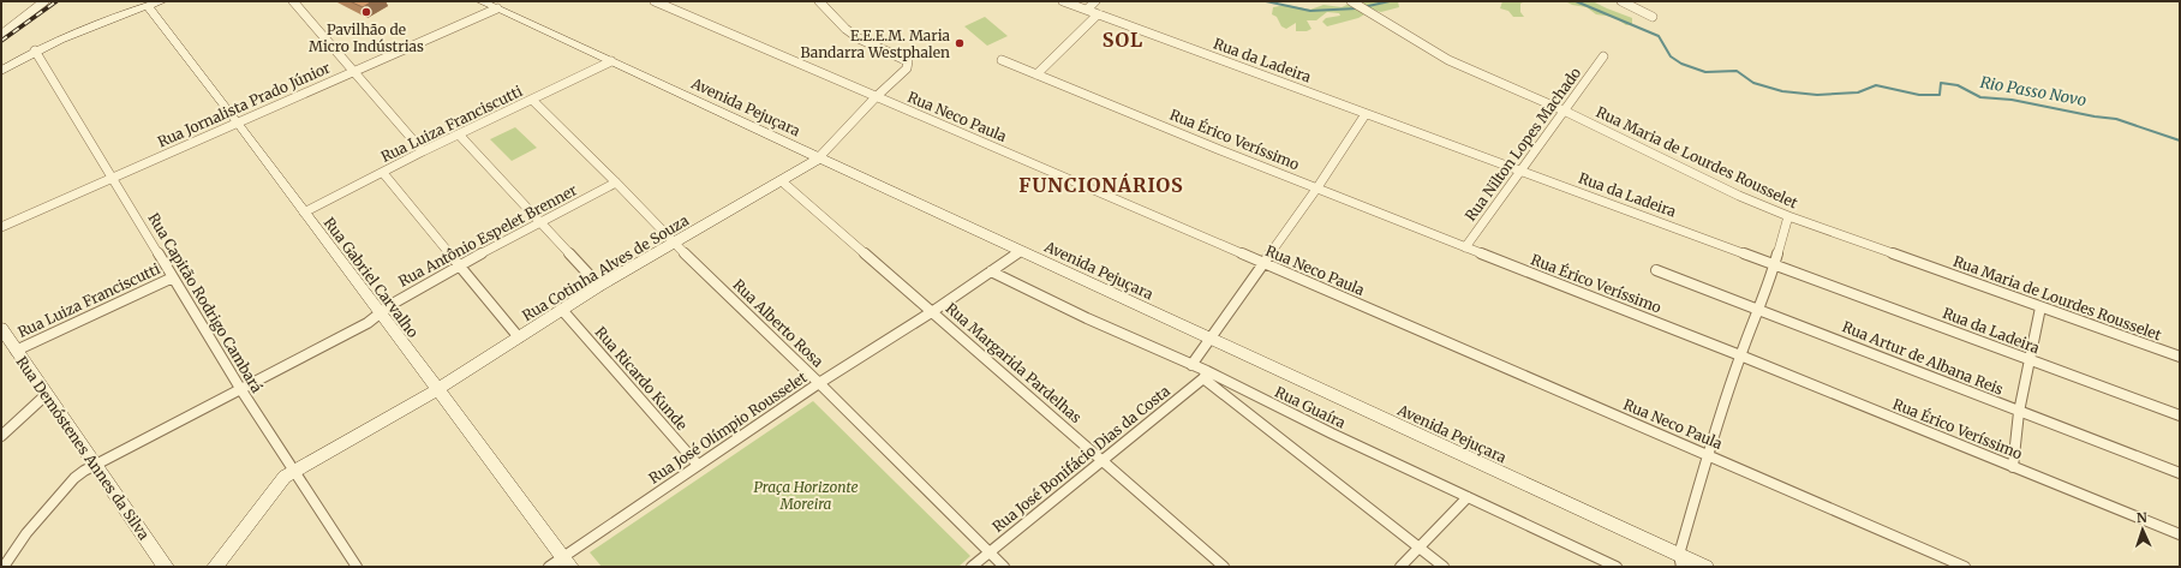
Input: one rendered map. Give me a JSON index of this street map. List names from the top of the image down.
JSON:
{
  "streets": {
    "street": [
      "Rua da Ladeira",
      "Rua Jornalista Prado Júnior",
      "Avenida Pejuçara",
      "Rua Neco Paula",
      "Rua Luiza Franciscutti",
      "Rua Érico Veríssimo",
      "Rua Nilton Lopes Machado",
      "Rua Maria de Lourdes Rousselet",
      "Rua Antônio Espelet Brenner",
      "Rua Cotinha Alves de Souza",
      "Rua Gabriel Carvalho",
      "Rua Capitão Rodrigo Cambará",
      "Rua Alberto Rosa",
      "Rua Artur de Albana Reis",
      "Rua Margarida Pardelhas",
      "Rua Ricardo Kunde",
      "Rua Guaíra",
      "Rua José Olímpio Rousselet",
      "Rua Demóstenes Annes da Silva",
      "Rua José Bonifácio Dias da Costa"
    ]
  },
  "crossings": [
    ["Rua da Ladeira", "Rua Nilton Lopes Machado"],
    ["Rua Jornalista Prado Júnior", "Avenida Pejuçara"],
    ["Rua Jornalista Prado Júnior", "Rua Gabriel Carvalho"],
    ["Rua Jornalista Prado Júnior", "Rua Capitão Rodrigo Cambará"],
    ["Avenida Pejuçara", "Rua Luiza Franciscutti"],
    ["Avenida Pejuçara", "Rua Cotinha Alves de Souza"],
    ["Avenida Pejuçara", "Rua José Olímpio Rousselet"],
    ["Rua Neco Paula", "Rua Cotinha Alves de Souza"],
    ["Rua Luiza Franciscutti", "Rua Gabriel Carvalho"],
    ["Rua Luiza Franciscutti", "Rua Capitão Rodrigo Cambará"],
    ["Rua Luiza Franciscutti", "Rua Alberto Rosa"],
    ["Rua Luiza Franciscutti", "Rua Demóstenes Annes da Silva"],
    ["Rua Érico Veríssimo", "Rua Nilton Lopes Machado"],
    ["Rua Nilton Lopes Machado", "Rua Maria de Lourdes Rousselet"],
    ["Rua Antônio Espelet Brenner", "Rua Gabriel Carvalho"],
    ["Rua Antônio Espelet Brenner", "Rua Capitão Rodrigo Cambará"],
    ["Rua Antônio Espelet Brenner", "Rua Alberto Rosa"],
    ["Rua Antônio Espelet Brenner", "Rua Demóstenes Annes da Silva"],
    ["Rua Cotinha Alves de Souza", "Rua Gabriel Carvalho"],
    ["Rua Cotinha Alves de Souza", "Rua Capitão Rodrigo Cambará"],
    ["Rua Cotinha Alves de Souza", "Rua Alberto Rosa"],
    ["Rua Cotinha Alves de Souza", "Rua Margarida Pardelhas"],
    ["Rua Cotinha Alves de Souza", "Rua Ricardo Kunde"],
    ["Rua Gabriel Carvalho", "Rua José Olímpio Rousselet"],
    ["Rua Alberto Rosa", "Rua José Olímpio Rousselet"],
    ["Rua Alberto Rosa", "Rua José Bonifácio Dias da Costa"],
    ["Rua Margarida Pardelhas", "Rua José Olímpio Rousselet"],
    ["Rua Margarida Pardelhas", "Rua José Bonifácio Dias da Costa"],
    ["Rua Ricardo Kunde", "Rua José Olímpio Rousselet"],
    ["Rua Guaíra", "Rua José Olímpio Rousselet"],
    ["Rua Guaíra", "Rua José Bonifácio Dias da Costa"]
  ],
  "districts": ["SOL", "FUNCIONÁRIOS"],
  "water": ["Rio Passo Novo"],
  "parks": ["Praça Horizonte Moreira"],
  "places": ["Pavilhão de Micro Indústrias", "E.E.E.M. Maria Bandarra Westphalen"],
  "north": "top"
}
